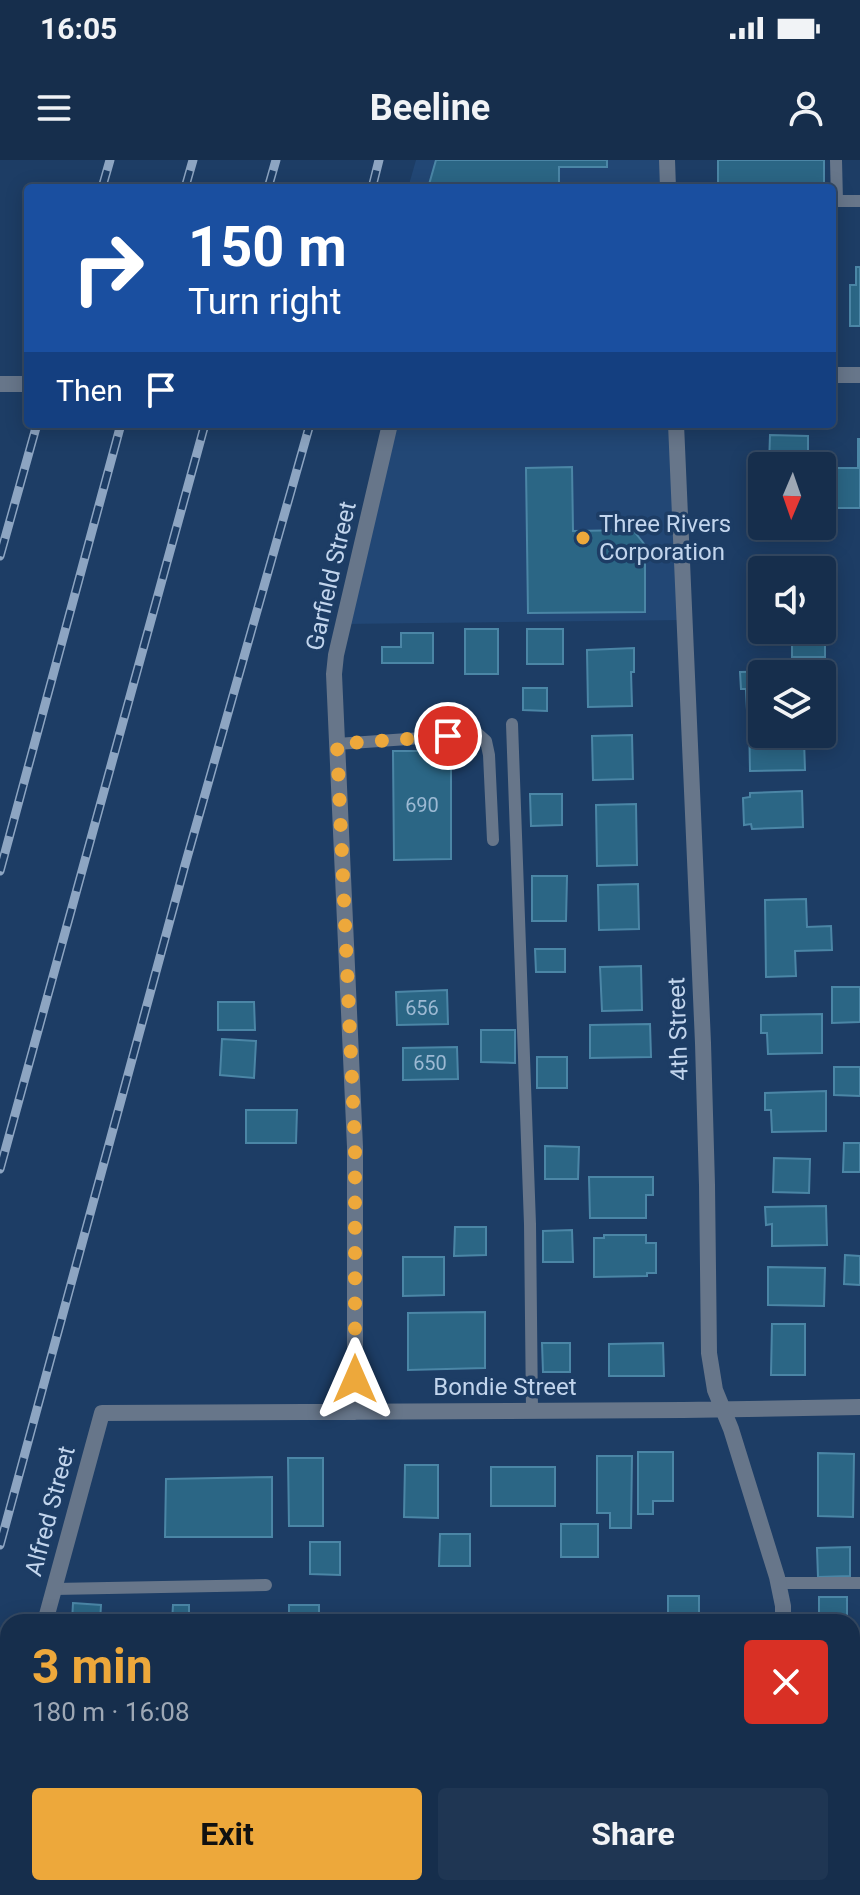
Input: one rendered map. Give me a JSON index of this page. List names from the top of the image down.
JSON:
{
  "streets": {
    "street": [
      "Garfield Street",
      "4th Street",
      "Bondie Street",
      "Alfred Street"
    ]
  },
  "crossings": [
    ["Garfield Street", "Bondie Street"],
    ["4th Street", "Bondie Street"],
    ["Bondie Street", "Alfred Street"]
  ],
  "places": ["Three Rivers Corporation"],
  "house_numbers": ["690", "656", "650"],
  "north": "bottom",
  "page": {
    "status": "16:05",
    "header": "Beeline",
    "turn": ["150 m", "Turn right"],
    "then": "Then",
    "heading": ["3 min", "180 m · 16:08"],
    "buttons": ["Exit", "Share"]
  }
}
